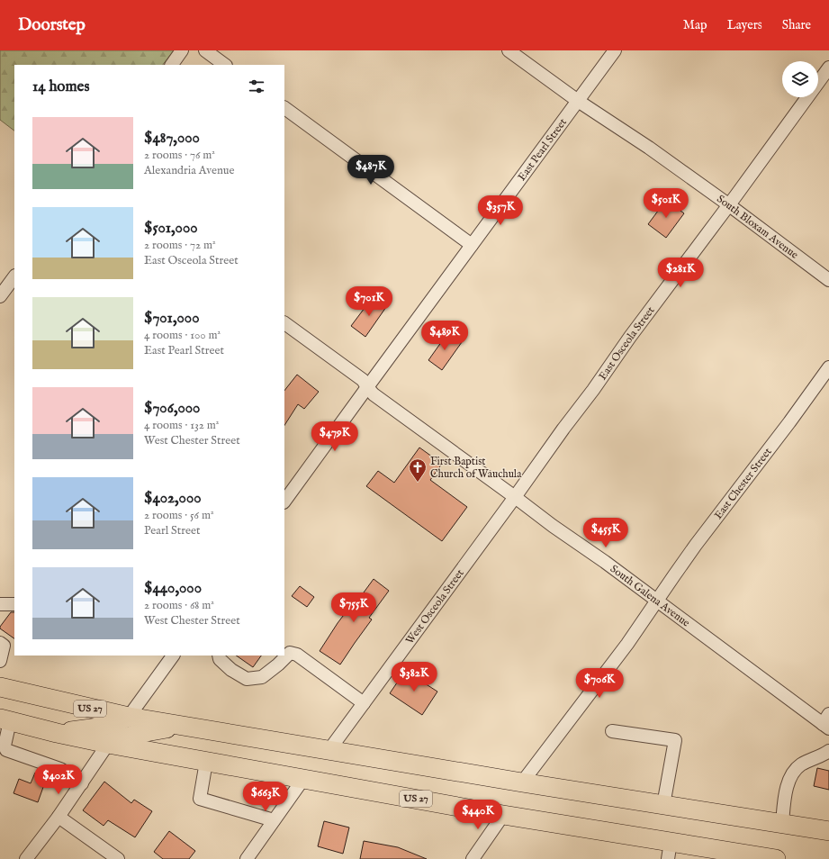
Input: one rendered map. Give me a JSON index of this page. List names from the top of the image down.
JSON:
{
  "streets": {
    "highway": ["US 27"],
    "street": [
      "East Pearl Street",
      "South Bloxam Avenue",
      "East Osceola Street",
      "East Chester Street",
      "South Galena Avenue",
      "West Osceola Street"
    ]
  },
  "crossings": [
    ["East Pearl Street", "South Bloxam Avenue"],
    ["East Pearl Street", "South Galena Avenue"],
    ["South Bloxam Avenue", "East Osceola Street"],
    ["East Osceola Street", "South Galena Avenue"],
    ["East Osceola Street", "West Osceola Street"],
    ["East Chester Street", "South Galena Avenue"],
    ["East Chester Street", "US 27"],
    ["South Galena Avenue", "West Osceola Street"],
    ["West Osceola Street", "US 27"]
  ],
  "places": {
    "church": ["First Baptist Church of Wauchula"]
  },
  "page": {
    "header": "Doorstep",
    "nav": ["Map", "Layers", "Share"],
    "heading": "14 homes",
    "list": [
      {
        "name": "$487,000",
        "note": "2 rooms · 76 m² · Alexandria Avenue"
      },
      {
        "name": "$501,000",
        "note": "2 rooms · 72 m² · East Osceola Street"
      },
      {
        "name": "$701,000",
        "note": "4 rooms · 100 m² · East Pearl Street"
      },
      {
        "name": "$706,000",
        "note": "4 rooms · 132 m² · West Chester Street"
      },
      {
        "name": "$402,000",
        "note": "2 rooms · 56 m² · Pearl Street"
      },
      {
        "name": "$440,000",
        "note": "2 rooms · 68 m² · West Chester Street"
      }
    ],
    "price": [
      "$487K",
      "$501K",
      "$357K",
      "$281K",
      "$701K",
      "$489K",
      "$479K",
      "$455K",
      "$755K",
      "$382K",
      "$706K",
      "$402K",
      "$663K",
      "$440K"
    ]
  }
}
